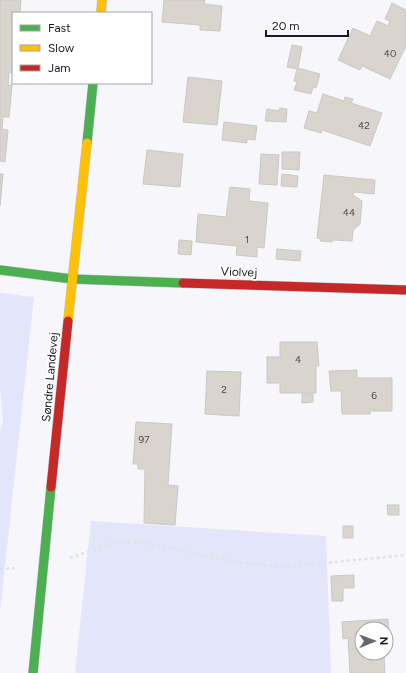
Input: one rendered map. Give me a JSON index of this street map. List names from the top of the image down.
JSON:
{
  "streets": {
    "street": ["Violvej", "Søndre Landevej"]
  },
  "crossings": [
    ["Violvej", "Søndre Landevej"]
  ],
  "house_numbers": [
    "40",
    "42",
    "44",
    "1",
    "4",
    "2",
    "6",
    "97"
  ],
  "legend": ["Fast", "Slow", "Jam"],
  "scale_bar": "20 m",
  "north": "right"
}
